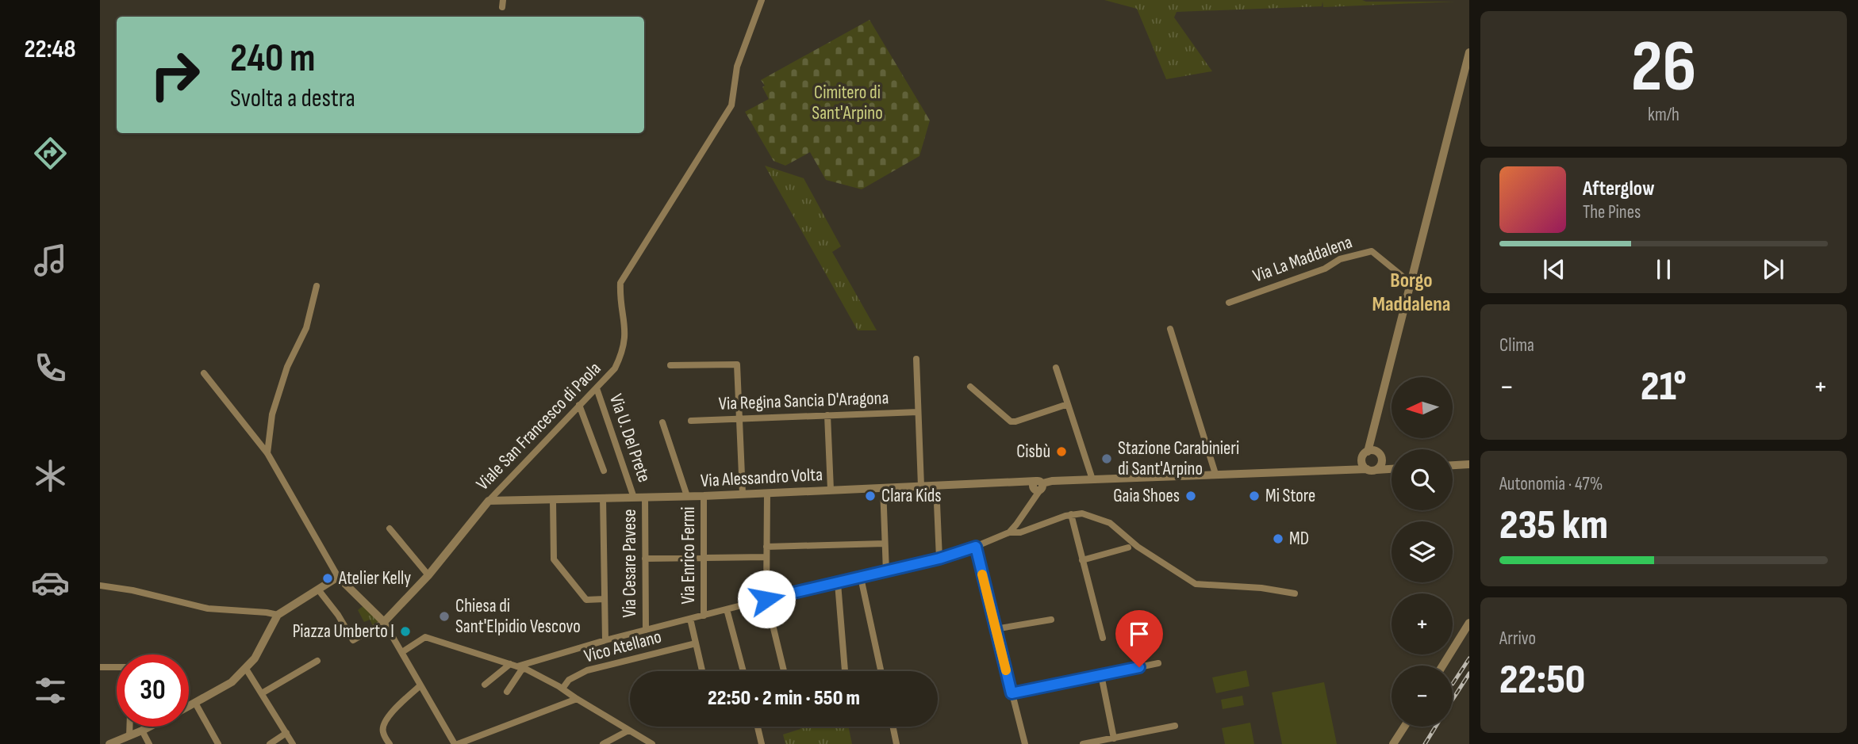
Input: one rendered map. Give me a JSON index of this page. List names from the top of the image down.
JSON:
{
  "streets": {
    "street": [
      "Via La Maddalena",
      "Via Regina Sancia D'Aragona",
      "Viale San Francesco di Paola",
      "Via U. Del Prete",
      "Via Alessandro Volta",
      "Via Enrico Fermi",
      "Via Cesare Pavese",
      "Vico Atellano"
    ]
  },
  "crossings": [
    ["Viale San Francesco di Paola", "Via U. Del Prete"],
    ["Viale San Francesco di Paola", "Via Alessandro Volta"],
    ["Via U. Del Prete", "Via Alessandro Volta"],
    ["Via Alessandro Volta", "Via Enrico Fermi"],
    ["Via Alessandro Volta", "Via Cesare Pavese"]
  ],
  "districts": ["Borgo Maddalena"],
  "parks": ["Cimitero di Sant'Arpino"],
  "places": [
    "Cisbù",
    "Stazione Carabinieri di Sant'Arpino",
    "Clara Kids",
    "Gaia Shoes",
    "Mi Store",
    "MD",
    "Atelier Kelly",
    "Chiesa di Sant'Elpidio Vescovo",
    "Piazza Umberto I"
  ],
  "north": "left",
  "page": {
    "tabs": "22:48",
    "tile": [
      ["26", "km/h"],
      "Clima",
      ["Autonomia · 47%", "235 km"],
      ["Arrivo", "22:50"]
    ],
    "turn": ["240 m", "Svolta a destra"],
    "song": ["Afterglow", "The Pines"],
    "heat": ["−", "21°", "+"],
    "map_buttons": ["+", "−"],
    "limit": "30",
    "trip": "22:50 · 2 min · 550 m"
  }
}
